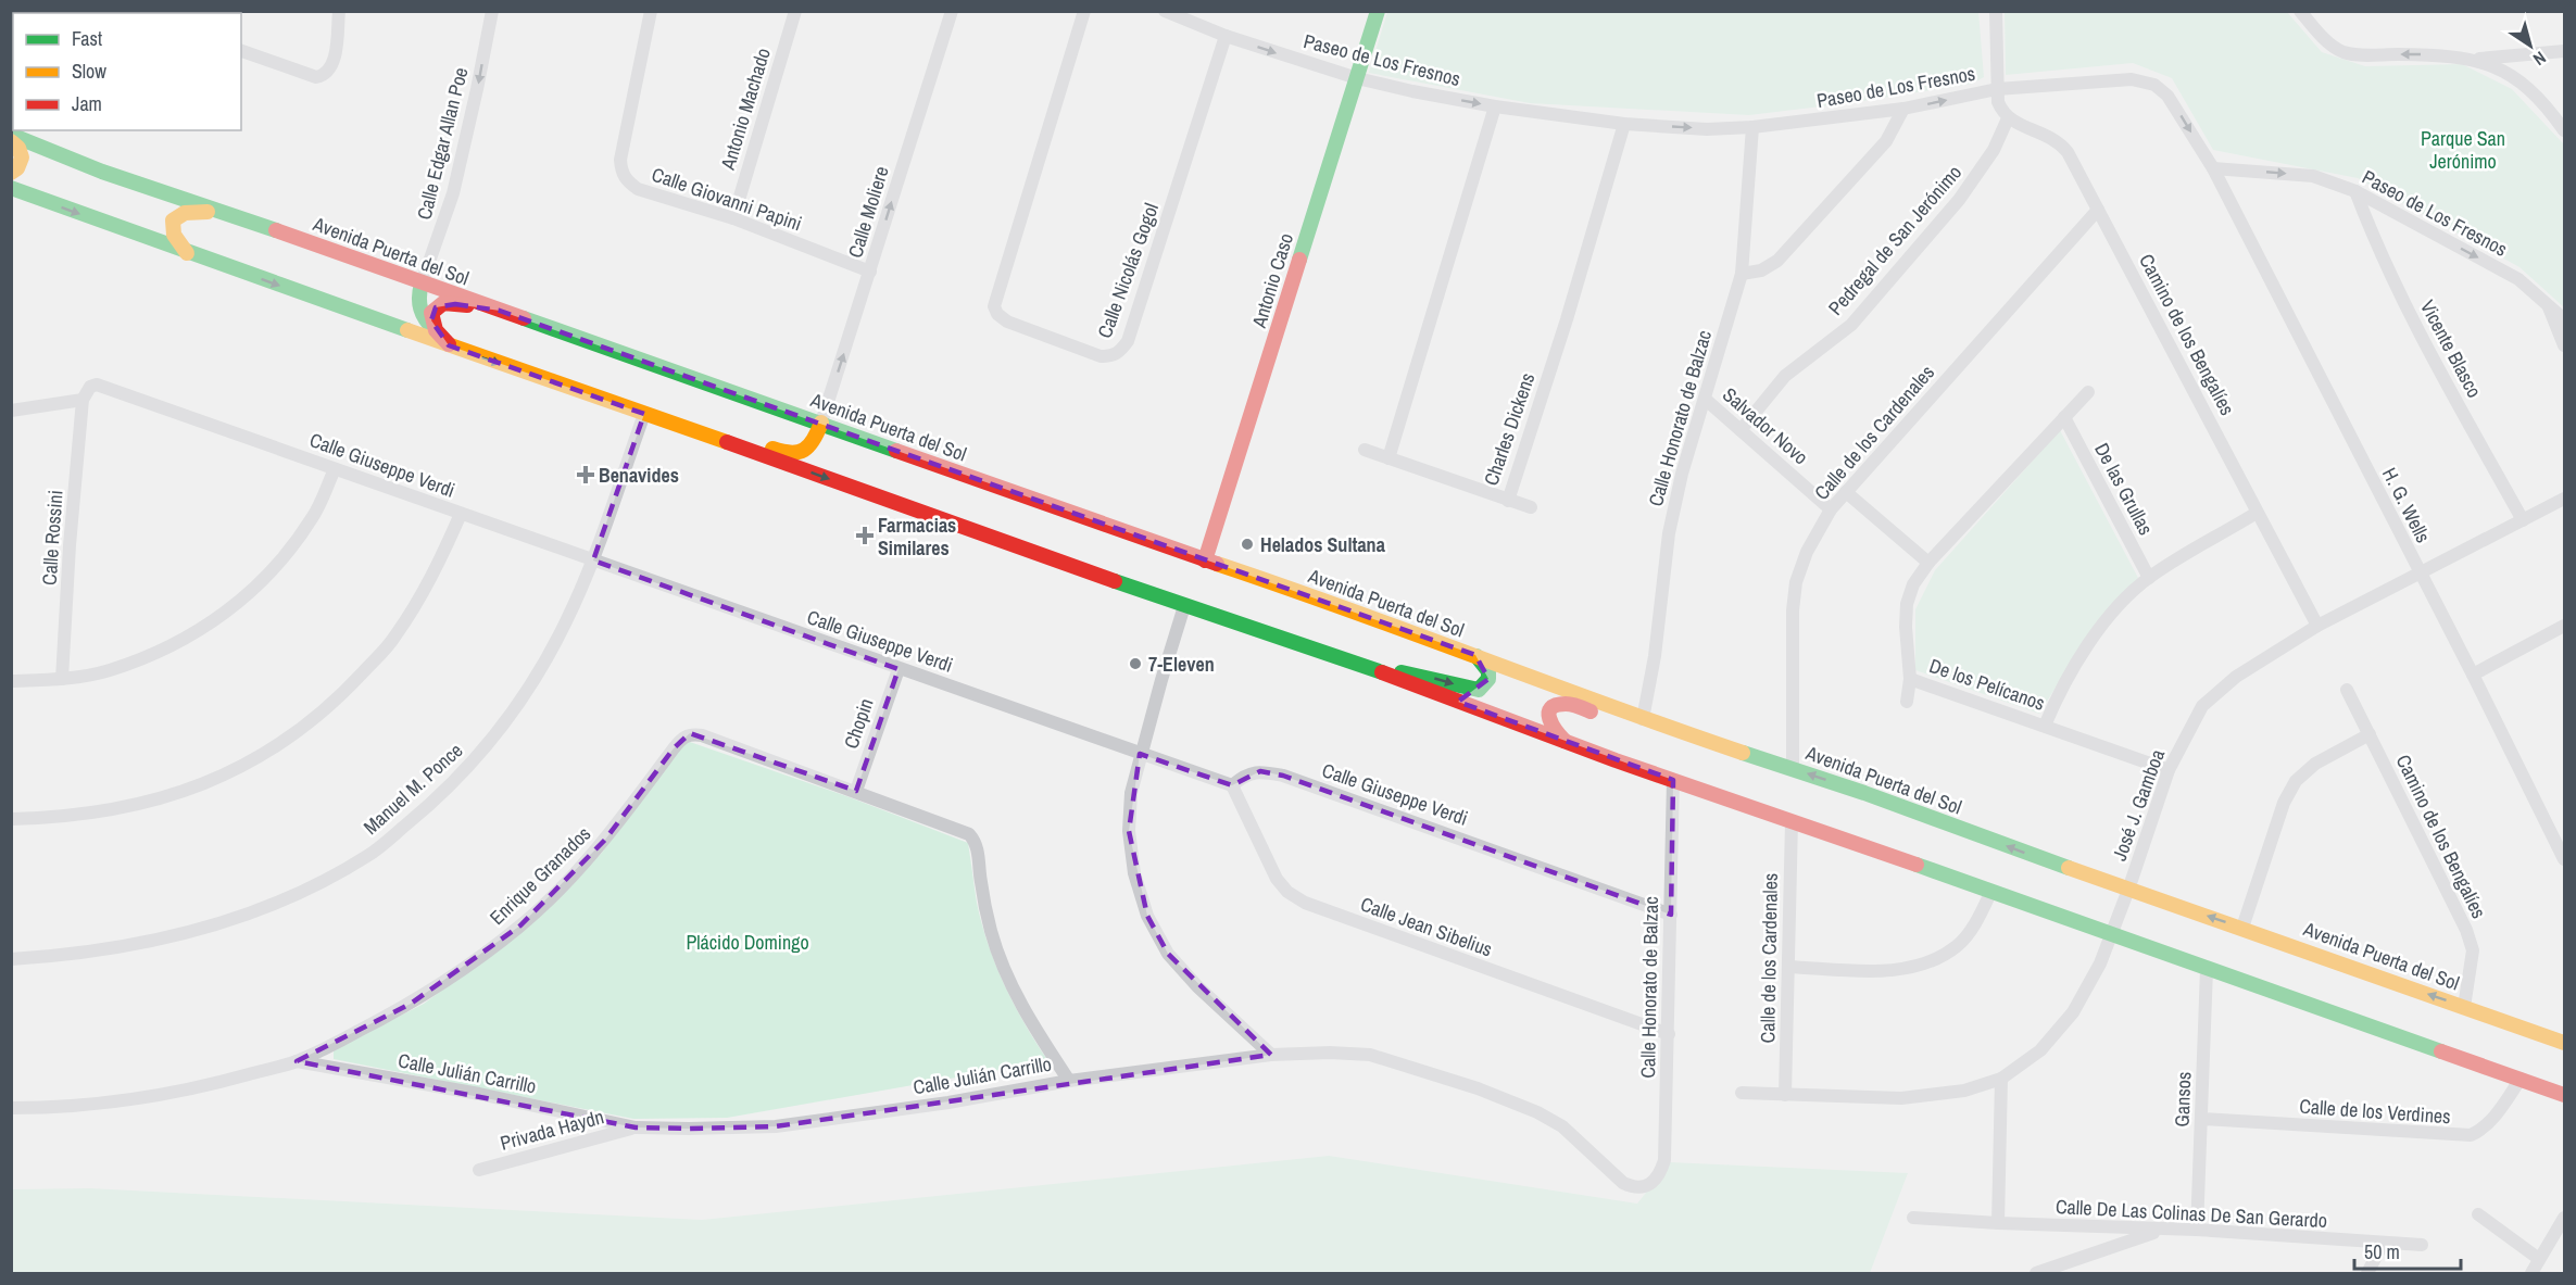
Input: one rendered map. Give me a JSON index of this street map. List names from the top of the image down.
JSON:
{
  "streets": {
    "main road": ["Avenida Puerta del Sol", "Antonio Caso"],
    "street": [
      "Paseo de Los Fresnos",
      "Antonio Machado",
      "Calle Edgar Allan Poe",
      "Calle Giovanni Papini",
      "Calle Moliere",
      "Pedregal de San Jerónimo",
      "Calle Nicolás Gogol",
      "Camino de los Bengalíes",
      "Vicente Blasco",
      "Calle Honorato de Balzac",
      "Salvador Novo",
      "Charles Dickens",
      "Calle de los Cardenales",
      "Calle Giuseppe Verdi",
      "De las Grullas",
      "H. G. Wells",
      "Calle Rossini",
      "De los Pelícanos",
      "Chopin",
      "Manuel M. Ponce",
      "José J. Gamboa",
      "Enrique Granados",
      "Calle Jean Sibelius",
      "Calle Julián Carrillo",
      "Gansos",
      "Calle de los Verdines",
      "Privada Haydn",
      "Calle De Las Colinas De San Gerardo"
    ]
  },
  "crossings": [
    ["Paseo de Los Fresnos", "Calle Nicolás Gogol"],
    ["Paseo de Los Fresnos", "Antonio Caso"],
    ["Paseo de Los Fresnos", "Vicente Blasco"],
    ["Paseo de Los Fresnos", "Calle Honorato de Balzac"],
    ["Paseo de Los Fresnos", "Charles Dickens"],
    ["Paseo de Los Fresnos", "H. G. Wells"],
    ["Antonio Machado", "Calle Giovanni Papini"],
    ["Calle Edgar Allan Poe", "Avenida Puerta del Sol"],
    ["Calle Giovanni Papini", "Calle Moliere"],
    ["Calle Moliere", "Avenida Puerta del Sol"],
    ["Pedregal de San Jerónimo", "Camino de los Bengalíes"],
    ["Pedregal de San Jerónimo", "Salvador Novo"],
    ["Avenida Puerta del Sol", "Antonio Caso"],
    ["Avenida Puerta del Sol", "Camino de los Bengalíes"],
    ["Avenida Puerta del Sol", "Calle Honorato de Balzac"],
    ["Avenida Puerta del Sol", "Calle de los Cardenales"],
    ["Avenida Puerta del Sol", "José J. Gamboa"],
    ["Camino de los Bengalíes", "Calle de los Cardenales"],
    ["Camino de los Bengalíes", "José J. Gamboa"],
    ["Vicente Blasco", "José J. Gamboa"],
    ["Calle Honorato de Balzac", "Salvador Novo"],
    ["Calle Honorato de Balzac", "Calle Giuseppe Verdi"],
    ["Calle Honorato de Balzac", "Calle Jean Sibelius"],
    ["Calle Honorato de Balzac", "Calle Julián Carrillo"],
    ["Salvador Novo", "Calle de los Cardenales"],
    ["Calle de los Cardenales", "José J. Gamboa"],
    ["Calle Giuseppe Verdi", "Calle Rossini"],
    ["Calle Giuseppe Verdi", "Chopin"],
    ["Calle Giuseppe Verdi", "Manuel M. Ponce"],
    ["Calle Giuseppe Verdi", "Calle Jean Sibelius"],
    ["De las Grullas", "De los Pelícanos"],
    ["H. G. Wells", "José J. Gamboa"],
    ["De los Pelícanos", "José J. Gamboa"],
    ["Chopin", "Enrique Granados"],
    ["Enrique Granados", "Calle Julián Carrillo"],
    ["Calle Julián Carrillo", "Privada Haydn"],
    ["Gansos", "Calle de los Verdines"],
    ["Gansos", "Calle De Las Colinas De San Gerardo"]
  ],
  "one_way": ["Paseo de Los Fresnos", "Calle Edgar Allan Poe", "Calle Moliere"],
  "parks": ["Parque San Jerónimo", "Plácido Domingo"],
  "places": {
    "health": ["Benavides", "Farmacias Similares"],
    "other": ["Helados Sultana", "7-Eleven"]
  },
  "legend": ["Fast", "Slow", "Jam"],
  "scale_bar": "50 m",
  "north": "bottom right"
}
